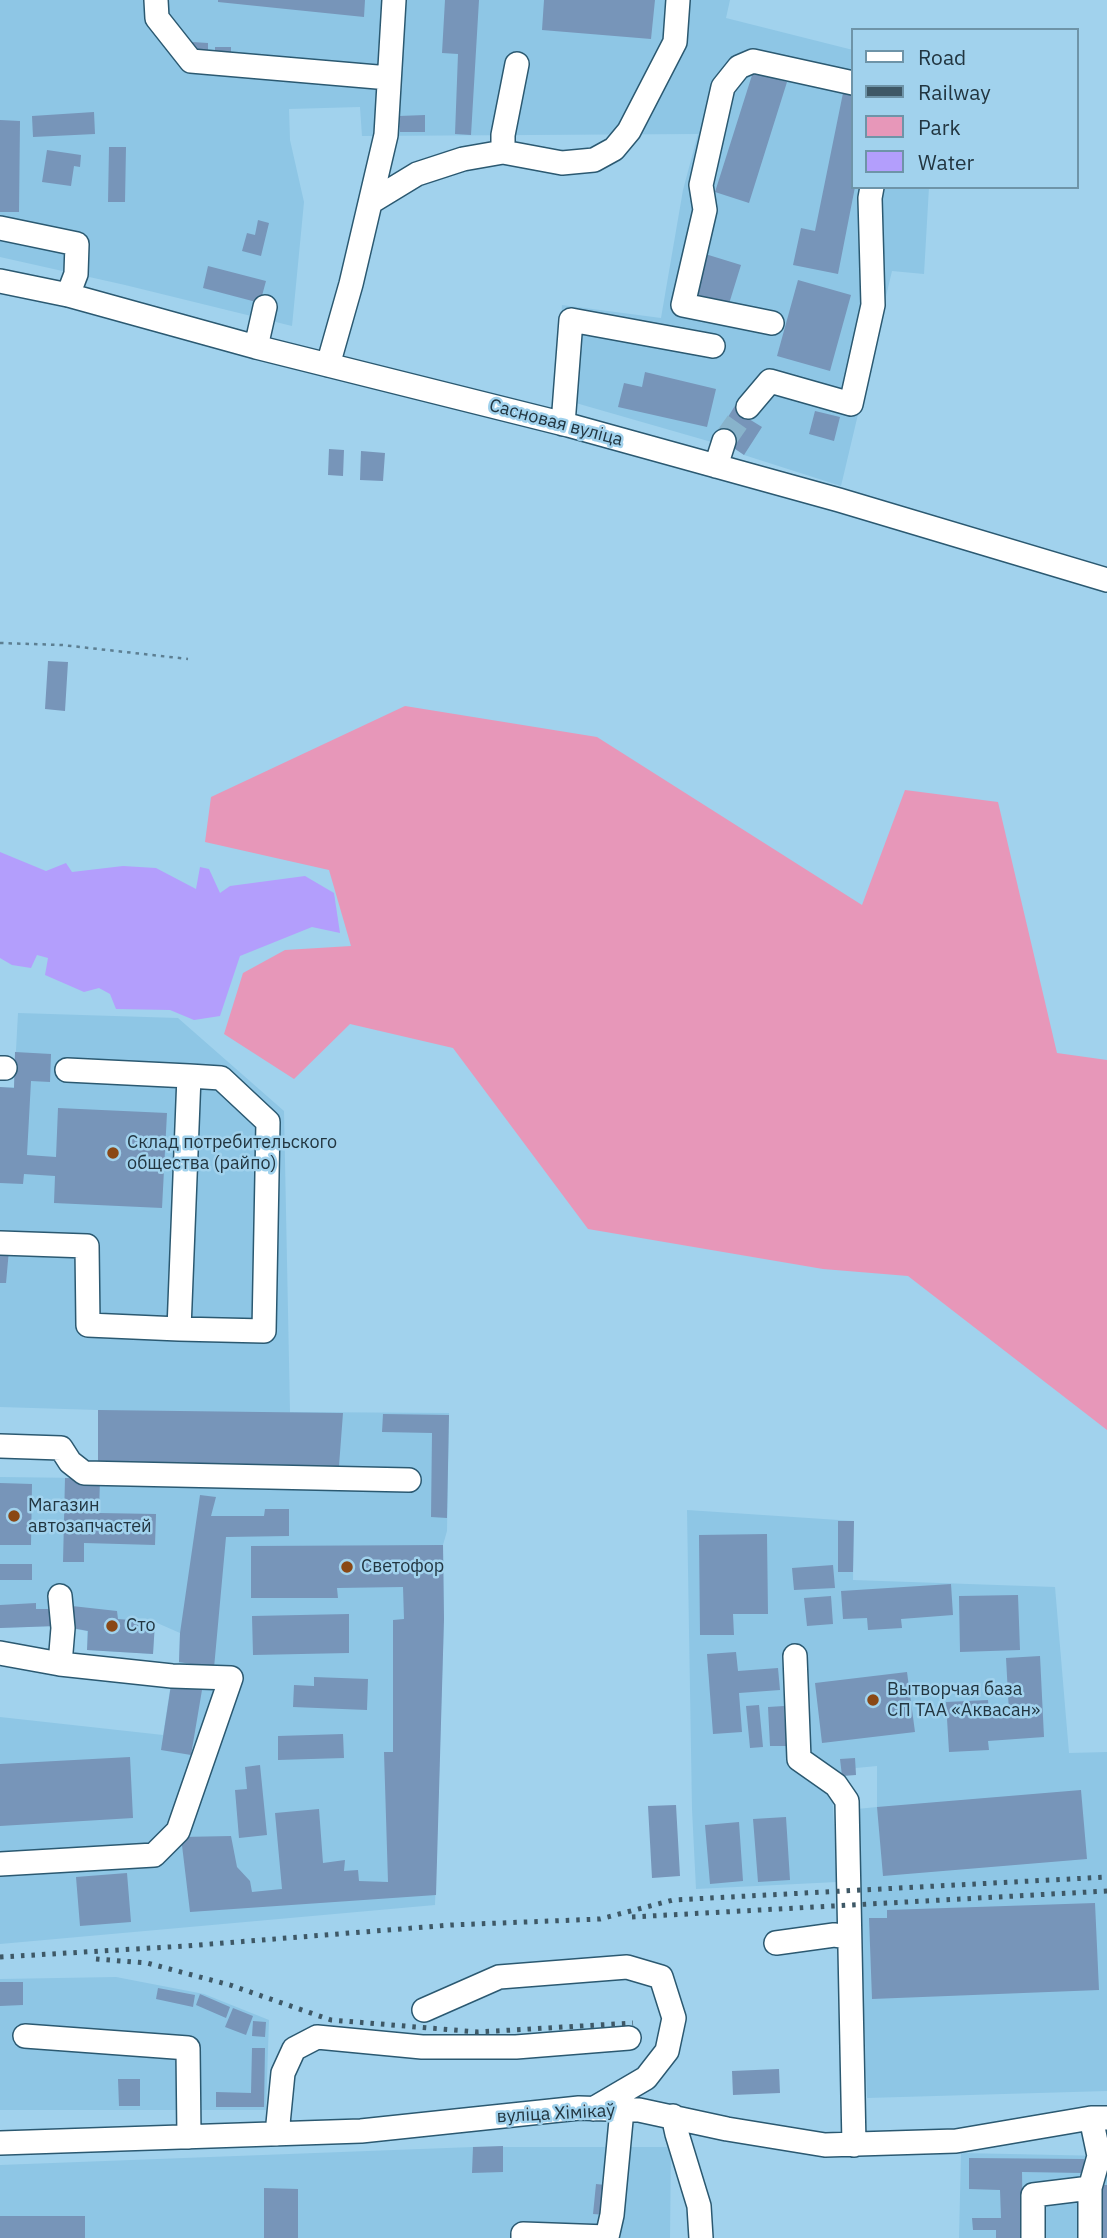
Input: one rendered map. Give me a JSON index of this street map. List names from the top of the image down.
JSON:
{
  "streets": {
    "street": ["Сасновая вуліца", "вуліца Хімікаў"]
  },
  "places": [
    "Склад потребительского общества (райпо)",
    "Магазин автозапчастей",
    "Светофор",
    "Сто",
    "Вытворчая база СП ТАА «Аквасан»"
  ],
  "legend": [
    "Road",
    "Railway",
    "Park",
    "Water"
  ]
}
